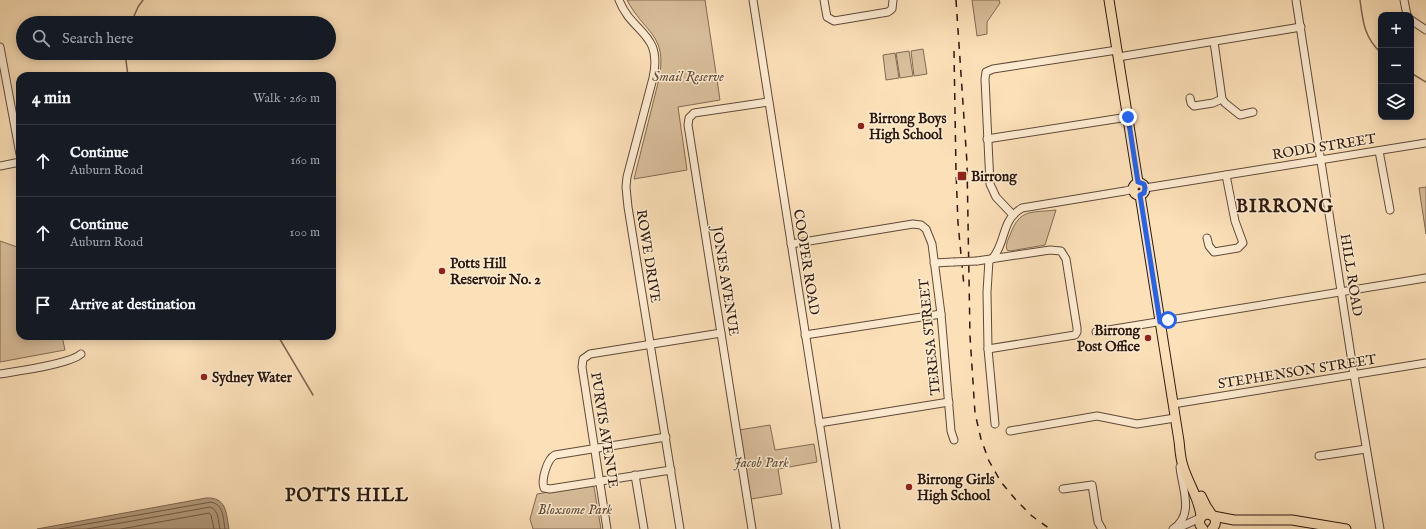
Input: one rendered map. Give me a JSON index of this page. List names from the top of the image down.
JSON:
{
  "streets": {
    "street": [
      "RODD STREET",
      "ROWE DRIVE",
      "COOPER ROAD",
      "HILL ROAD",
      "JONES AVENUE",
      "TERESA STREET",
      "STEPHENSON STREET",
      "PURVIS AVENUE"
    ]
  },
  "crossings": [
    ["RODD STREET", "HILL ROAD"],
    ["ROWE DRIVE", "PURVIS AVENUE"],
    ["COOPER ROAD", "JONES AVENUE"],
    ["COOPER ROAD", "TERESA STREET"],
    ["HILL ROAD", "STEPHENSON STREET"]
  ],
  "districts": ["BIRRONG", "POTTS HILL"],
  "parks": ["Smail Reserve", "Jacob Park", "Bloxsome Park"],
  "places": {
    "other": [
      "Birrong Boys High School",
      "Potts Hill Reservoir No. 2",
      "Birrong Post Office",
      "Sydney Water",
      "Birrong Girls High School"
    ],
    "transit": ["Birrong"]
  },
  "page": {
    "map_buttons": ["+", "−"],
    "search": "Search here",
    "heading": ["4 min", "Walk · 260 m"],
    "list": [
      ["Continue", "Auburn Road", "160 m"],
      ["Continue", "Auburn Road", "100 m"],
      "Arrive at destination"
    ]
  }
}
